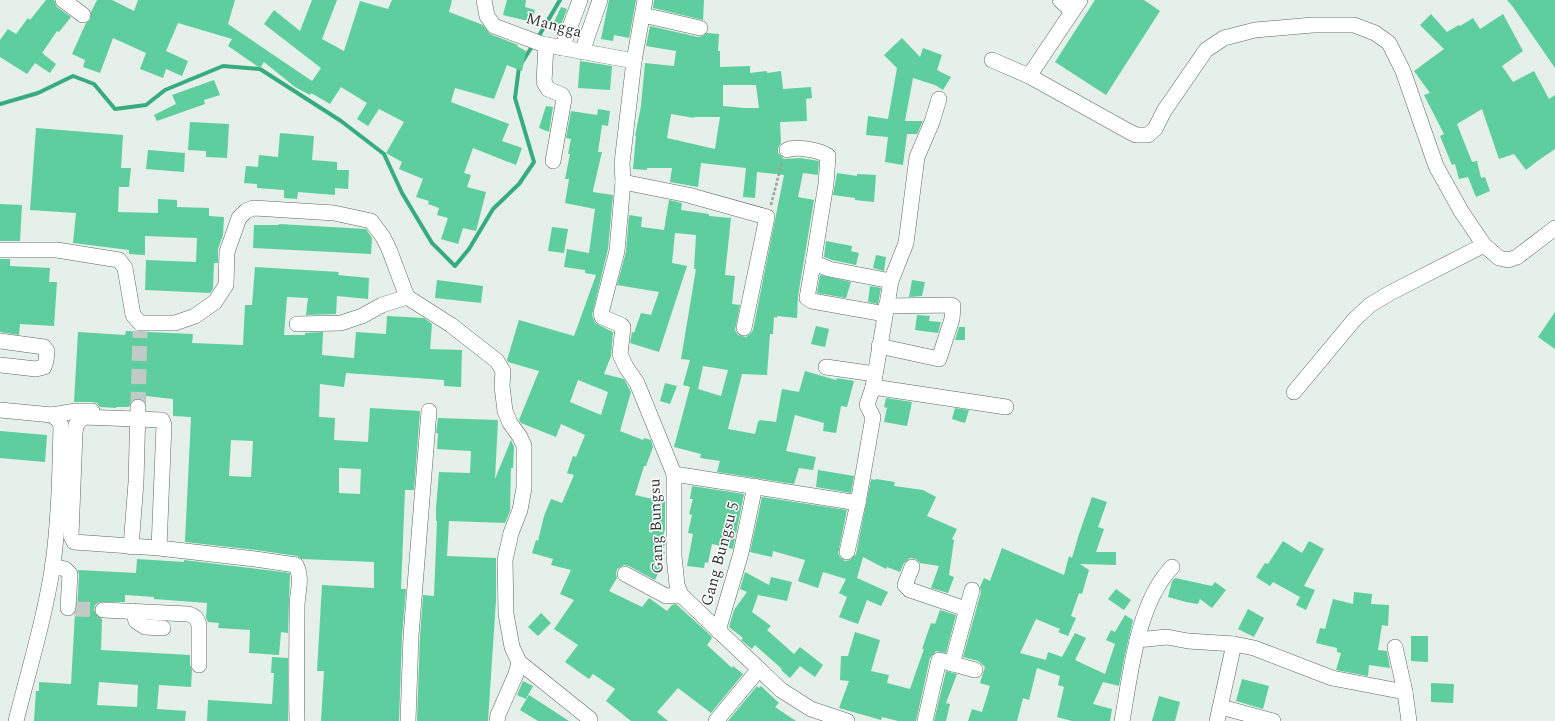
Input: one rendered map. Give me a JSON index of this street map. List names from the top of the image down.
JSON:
{
  "streets": {
    "street": ["Mangga", "Gang Bungsu", "Gang Bungsu 5"]
  }
}
